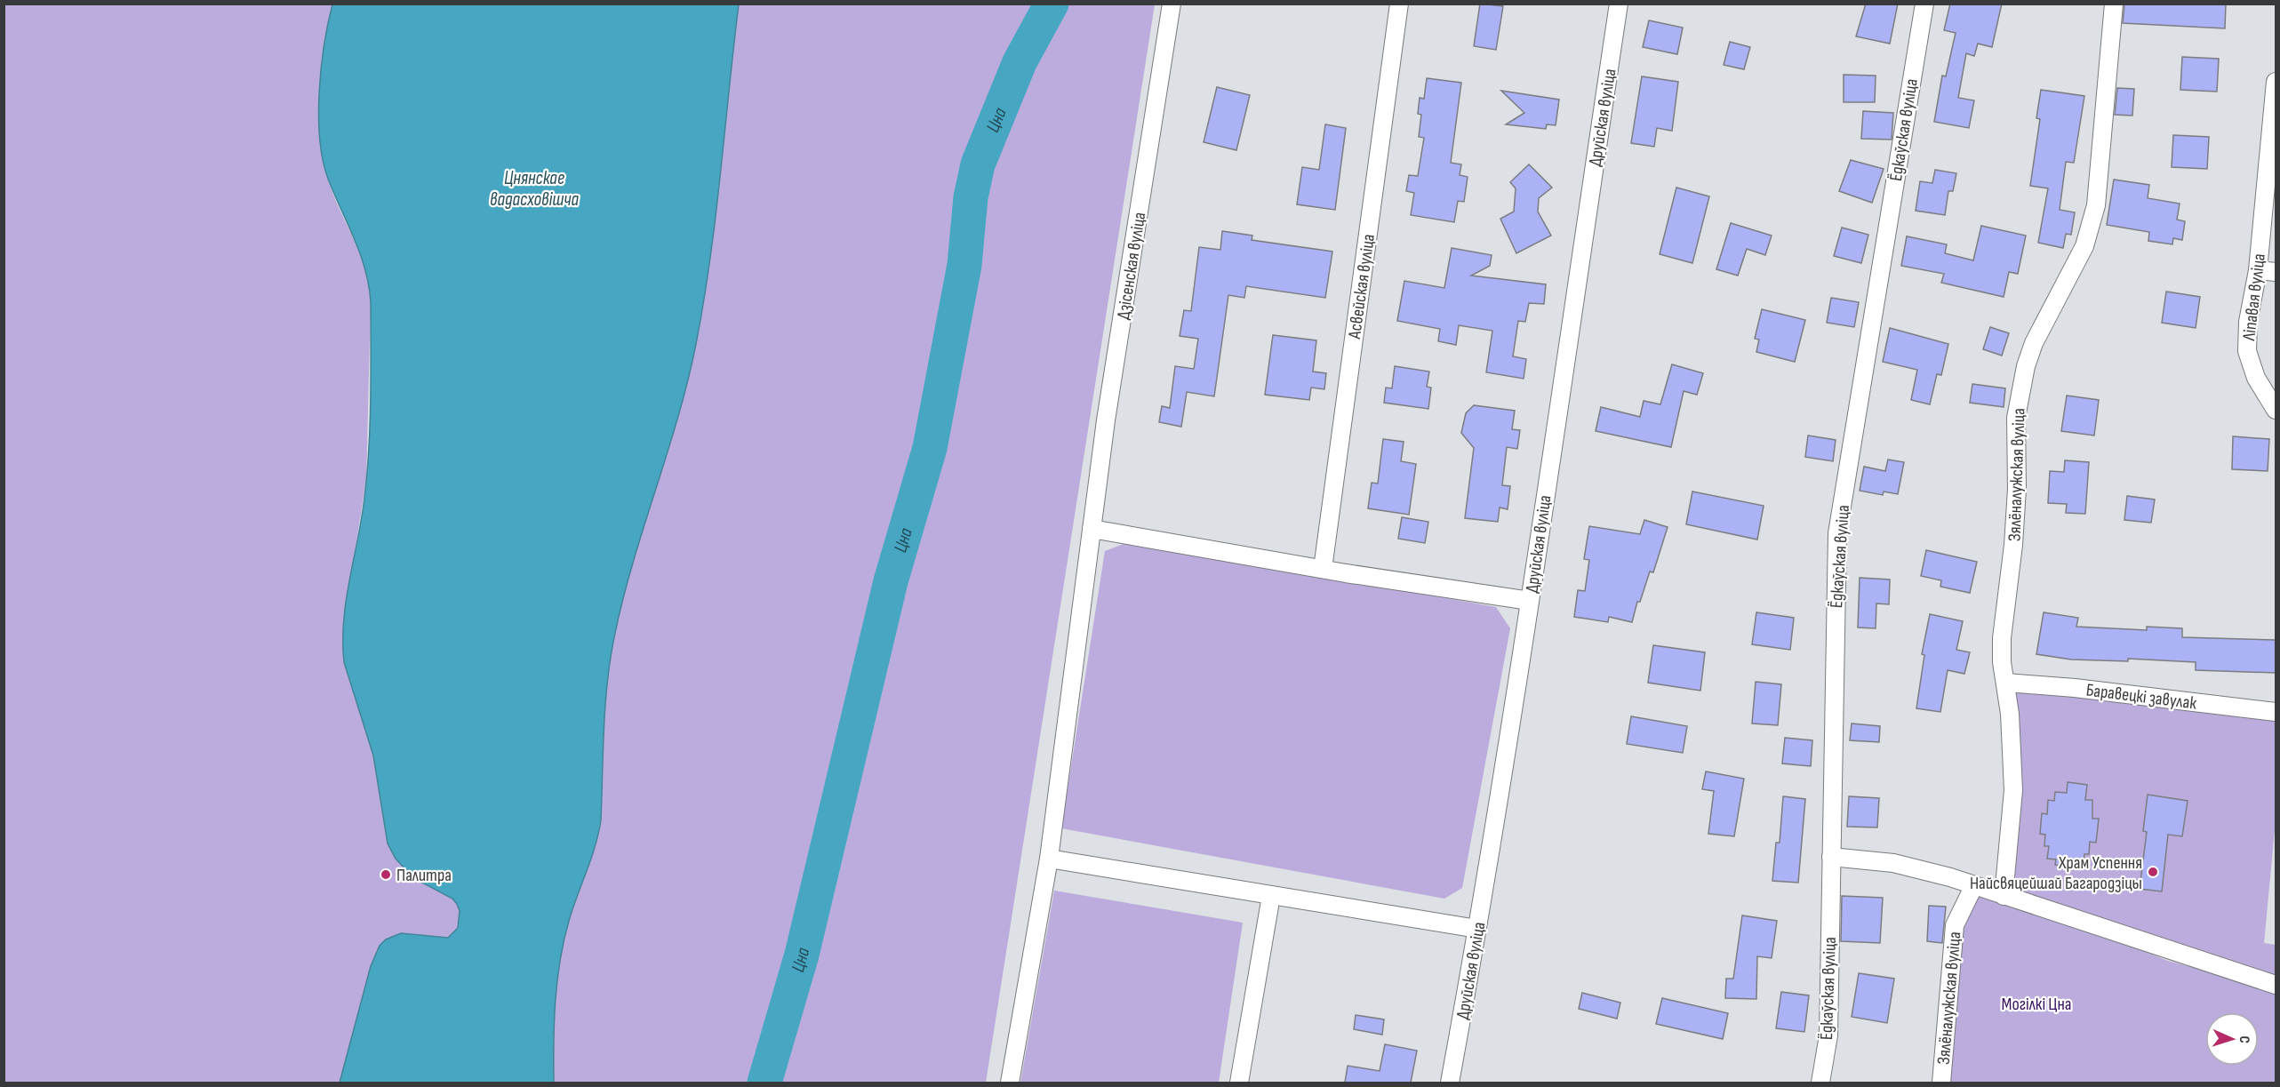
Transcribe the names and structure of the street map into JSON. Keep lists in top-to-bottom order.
{
  "streets": {
    "street": [
      "Друйская вуліца",
      "Ёдкаўская вуліца",
      "Дзісенская вуліца",
      "Асвейская вуліца",
      "Ліпавая вуліца",
      "Зялёналужская вуліца",
      "Баравецкі завулак"
    ]
  },
  "crossings": [
    ["Зялёналужская вуліца", "Баравецкі завулак"]
  ],
  "water": ["Цна", "Цнянскае вадасховішча"],
  "parks": ["Могілкі Цна"],
  "places": ["Храм Успення Найсвяцейшай Багародзіцы", "Палитра"],
  "north": "right"
}
